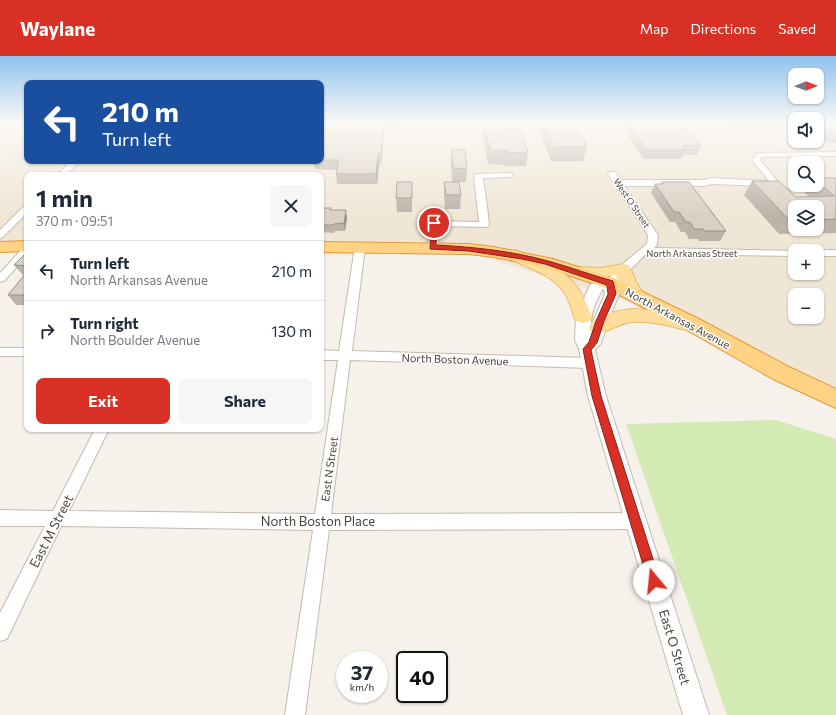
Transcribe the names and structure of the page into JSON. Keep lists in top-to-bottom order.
{
  "streets": {
    "highway": ["North Arkansas Avenue"],
    "street": [
      "West O Street",
      "North Arkansas Street",
      "North Boston Avenue",
      "East N Street",
      "North Boston Place",
      "East M Street",
      "East O Street"
    ]
  },
  "crossings": [
    ["West O Street", "North Arkansas Street"],
    ["North Arkansas Street", "North Arkansas Avenue"],
    ["North Arkansas Avenue", "East N Street"],
    ["North Boston Avenue", "East N Street"],
    ["North Boston Avenue", "East O Street"],
    ["East N Street", "North Boston Place"],
    ["North Boston Place", "East M Street"],
    ["North Boston Place", "East O Street"]
  ],
  "north": "right",
  "page": {
    "header": "Waylane",
    "nav": ["Map", "Directions", "Saved"],
    "map_buttons": ["+", "−"],
    "turn": ["210 m", "Turn left"],
    "heading": ["1 min", "370 m · 09:51"],
    "list": [
      {
        "name": "Turn left",
        "note": "North Arkansas Avenue",
        "value": "210 m"
      },
      {
        "name": "Turn right",
        "note": "North Boulder Avenue",
        "value": "130 m"
      }
    ],
    "buttons": ["Exit", "Share"],
    "speed": "37 km/h",
    "limit": "40"
  }
}
